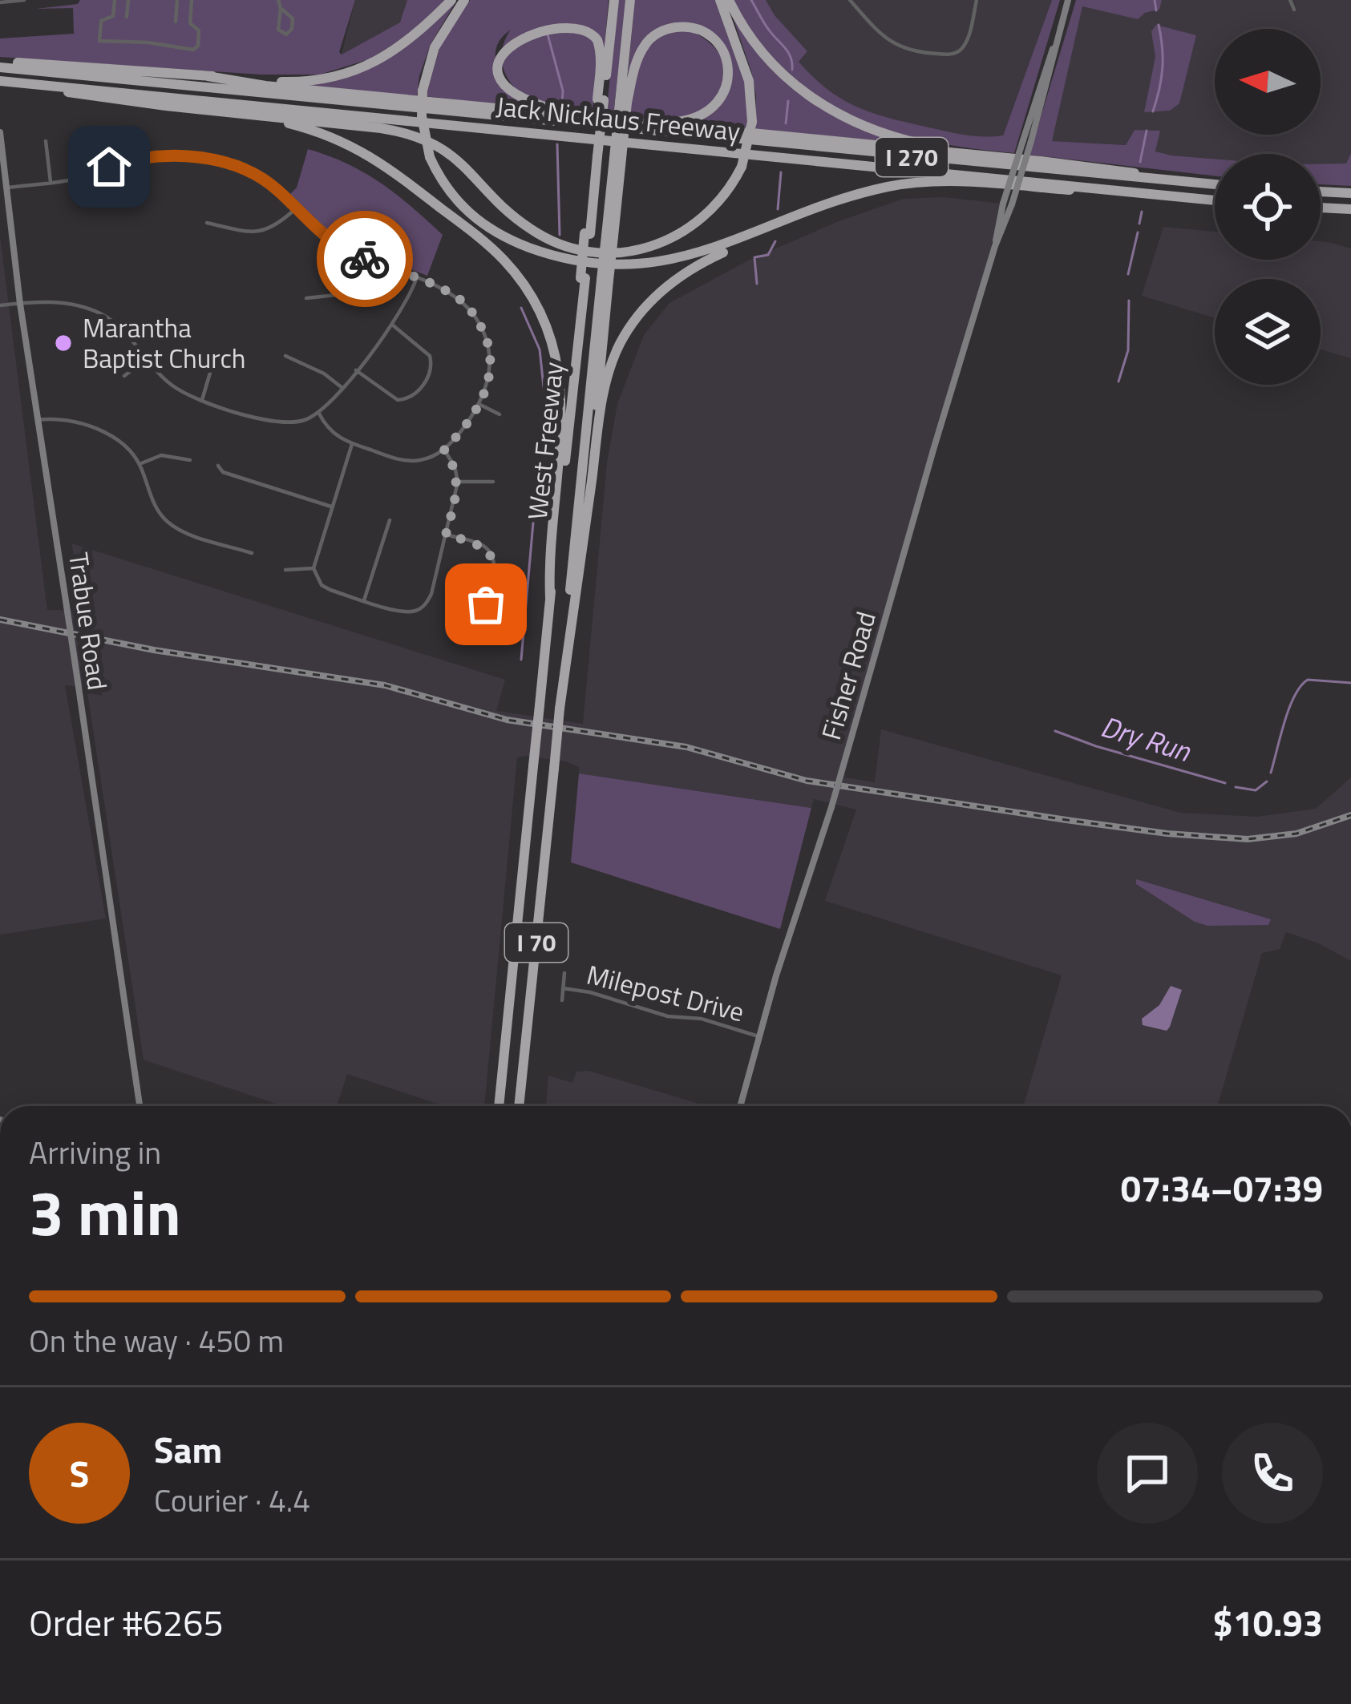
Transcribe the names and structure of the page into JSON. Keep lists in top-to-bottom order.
{
  "streets": {
    "highway": [
      "Jack Nicklaus Freeway",
      "I 270",
      "West Freeway",
      "I 70"
    ],
    "main road": ["Trabue Road", "Fisher Road"],
    "street": ["Milepost Drive"]
  },
  "crossings": [
    ["Fisher Road", "Milepost Drive"]
  ],
  "water": ["Dry Run"],
  "places": ["Marantha Baptist Church"],
  "north": "left",
  "page": {
    "heading": ["3 min", "Arriving in", "07:34–07:39"],
    "panel": [
      "Sam",
      "Courier · 4.4",
      "Order #6265",
      "$10.93"
    ],
    "bar": "On the way · 450 m",
    "round": "S"
  }
}
